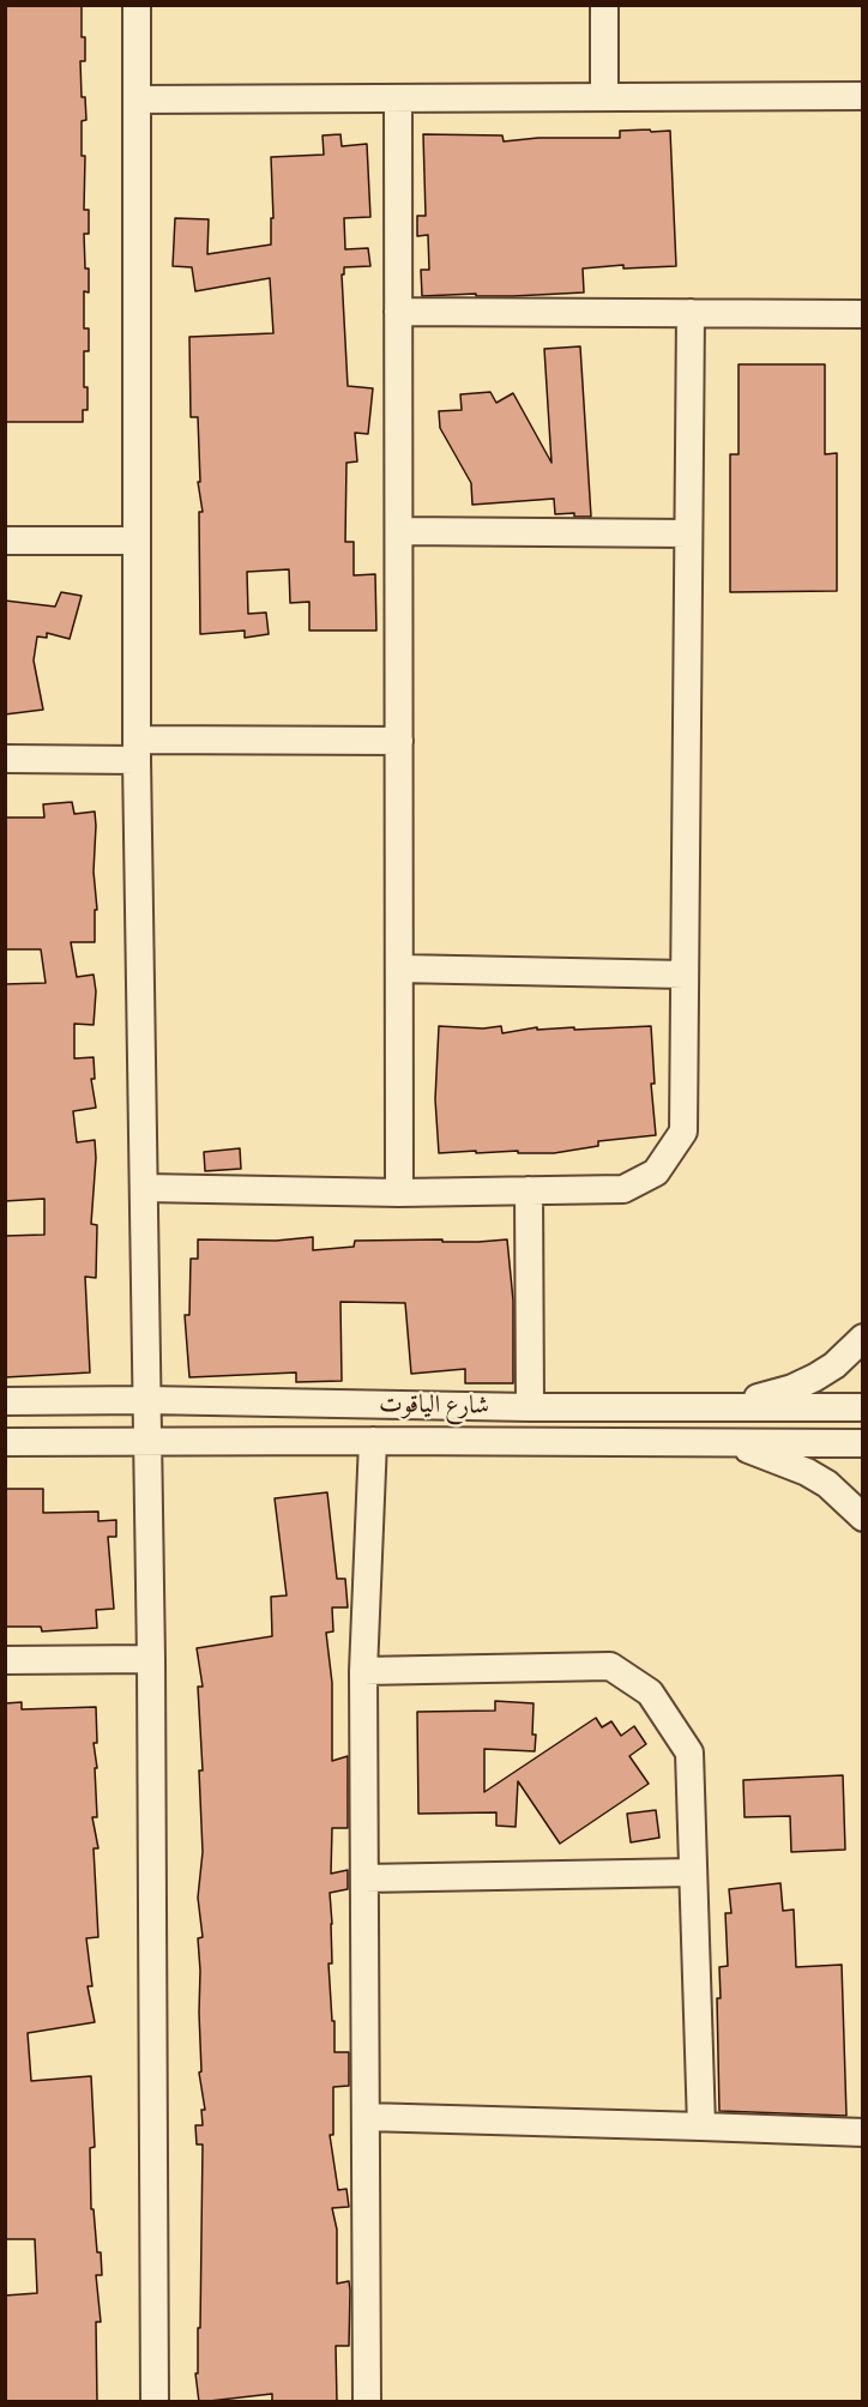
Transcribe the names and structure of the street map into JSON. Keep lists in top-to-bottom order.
{
  "streets": {
    "street": ["شارع الياقوت"]
  }
}
